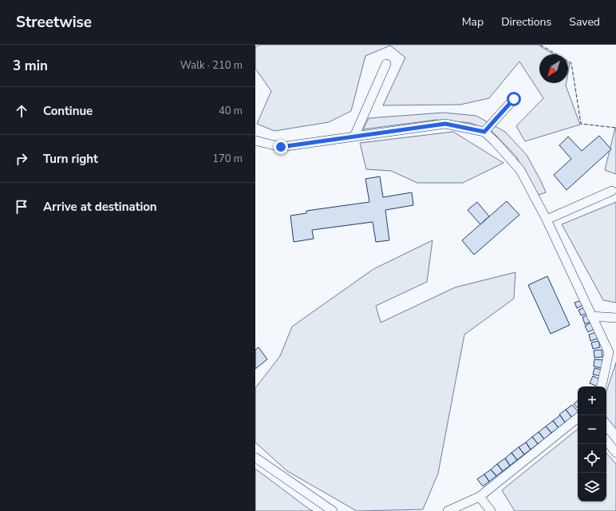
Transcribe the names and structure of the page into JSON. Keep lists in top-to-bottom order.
{
  "north": "bottom left",
  "page": {
    "header": "Streetwise",
    "nav": ["Map", "Directions", "Saved"],
    "heading": ["3 min", "Walk · 210 m"],
    "list": [
      ["Continue", "40 m"],
      ["Turn right", "170 m"],
      "Arrive at destination"
    ],
    "map_buttons": ["+", "−"]
  }
}
